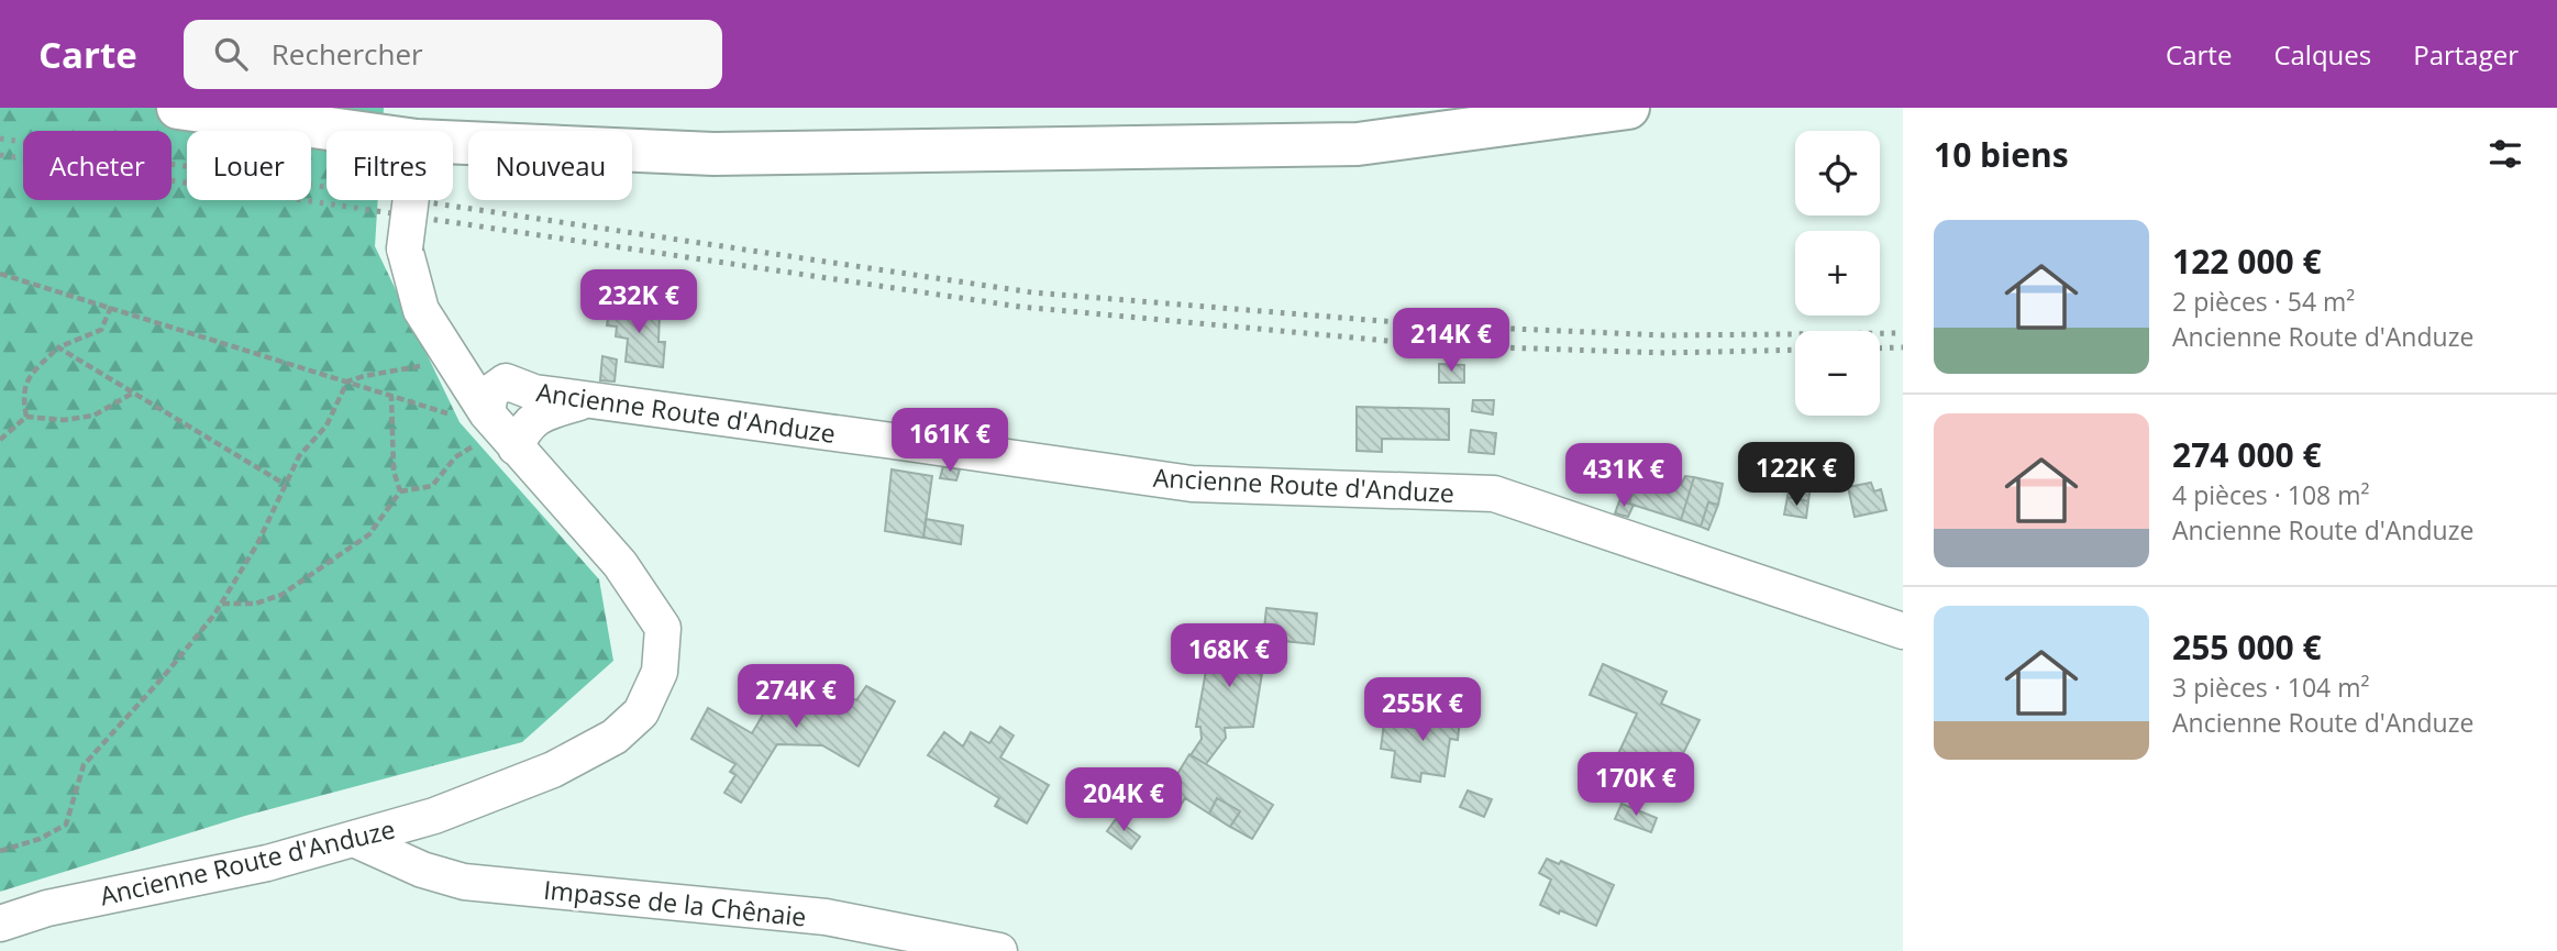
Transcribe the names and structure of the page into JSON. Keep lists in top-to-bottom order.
{
  "streets": {
    "street": ["Ancienne Route d'Anduze", "Impasse de la Chênaie"]
  },
  "crossings": [
    ["Ancienne Route d'Anduze", "Impasse de la Chênaie"]
  ],
  "page": {
    "header": "Carte",
    "search": "Rechercher",
    "nav": ["Carte", "Calques", "Partager"],
    "heading": "10 biens",
    "map_buttons": ["+", "−"],
    "chip": [
      "Acheter",
      "Louer",
      "Filtres",
      "Nouveau"
    ],
    "list": [
      {
        "name": "122 000 €",
        "note": "2 pièces · 54 m² · Ancienne Route d'Anduze"
      },
      {
        "name": "274 000 €",
        "note": "4 pièces · 108 m² · Ancienne Route d'Anduze"
      },
      {
        "name": "255 000 €",
        "note": "3 pièces · 104 m² · Ancienne Route d'Anduze"
      }
    ],
    "price": [
      "232K €",
      "214K €",
      "161K €",
      "122K €",
      "431K €",
      "168K €",
      "274K €",
      "255K €",
      "170K €",
      "204K €"
    ]
  }
}
